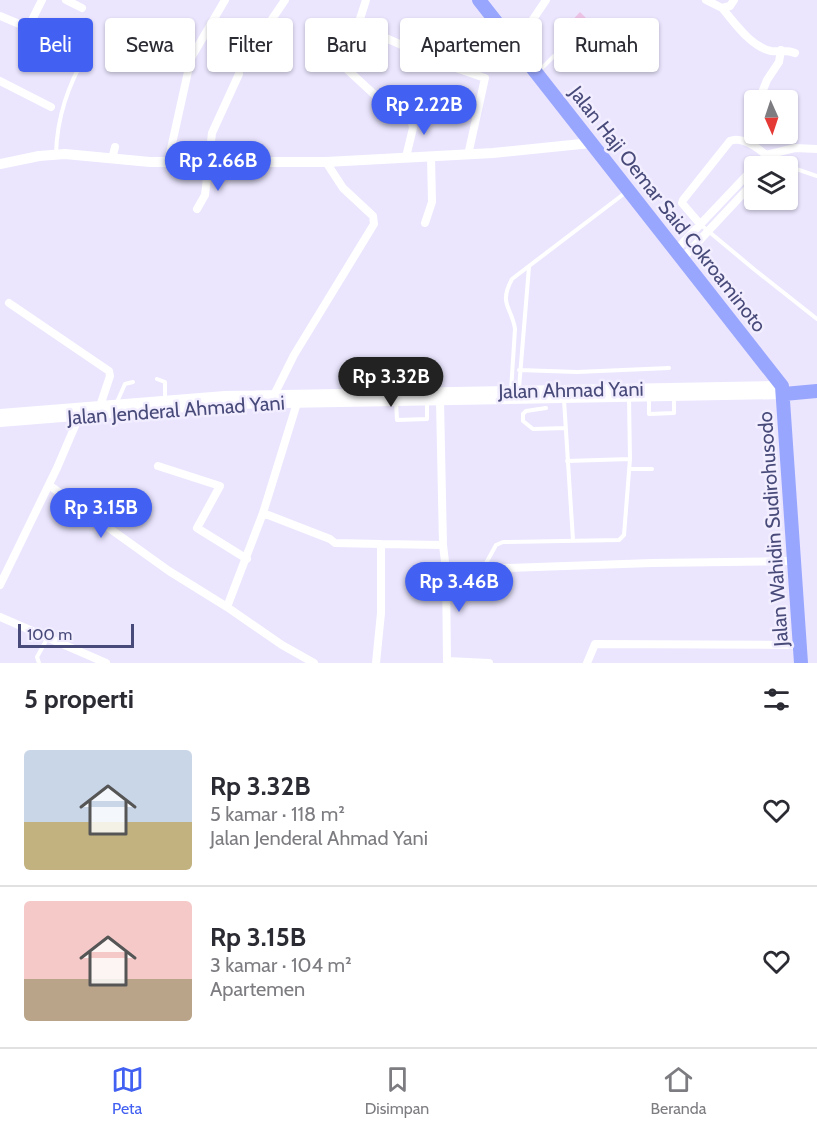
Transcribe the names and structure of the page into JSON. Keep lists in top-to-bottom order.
{
  "streets": {
    "highway": ["Jalan Haji Oemar Said Cokroaminoto", "Jalan Wahidin Sudirohusodo"],
    "main road": ["Jalan Ahmad Yani", "Jalan Jenderal Ahmad Yani"]
  },
  "crossings": [
    ["Jalan Haji Oemar Said Cokroaminoto", "Jalan Ahmad Yani"],
    ["Jalan Haji Oemar Said Cokroaminoto", "Jalan Wahidin Sudirohusodo"],
    ["Jalan Ahmad Yani", "Jalan Jenderal Ahmad Yani"],
    ["Jalan Ahmad Yani", "Jalan Wahidin Sudirohusodo"]
  ],
  "scale_bar": "100 m",
  "north": "bottom",
  "page": {
    "chip": [
      "Beli",
      "Sewa",
      "Filter",
      "Baru",
      "Apartemen",
      "Rumah"
    ],
    "price": [
      "Rp 2.22B",
      "Rp 2.66B",
      "Rp 3.32B",
      "Rp 3.15B",
      "Rp 3.46B"
    ],
    "scale": "100 m",
    "heading": "5 properti",
    "list": [
      {
        "name": "Rp 3.32B",
        "note": "5 kamar · 118 m² · Jalan Jenderal Ahmad Yani"
      },
      {
        "name": "Rp 3.15B",
        "note": "3 kamar · 104 m² · Apartemen"
      }
    ],
    "tabs": ["Peta", "Disimpan", "Beranda"]
  }
}
